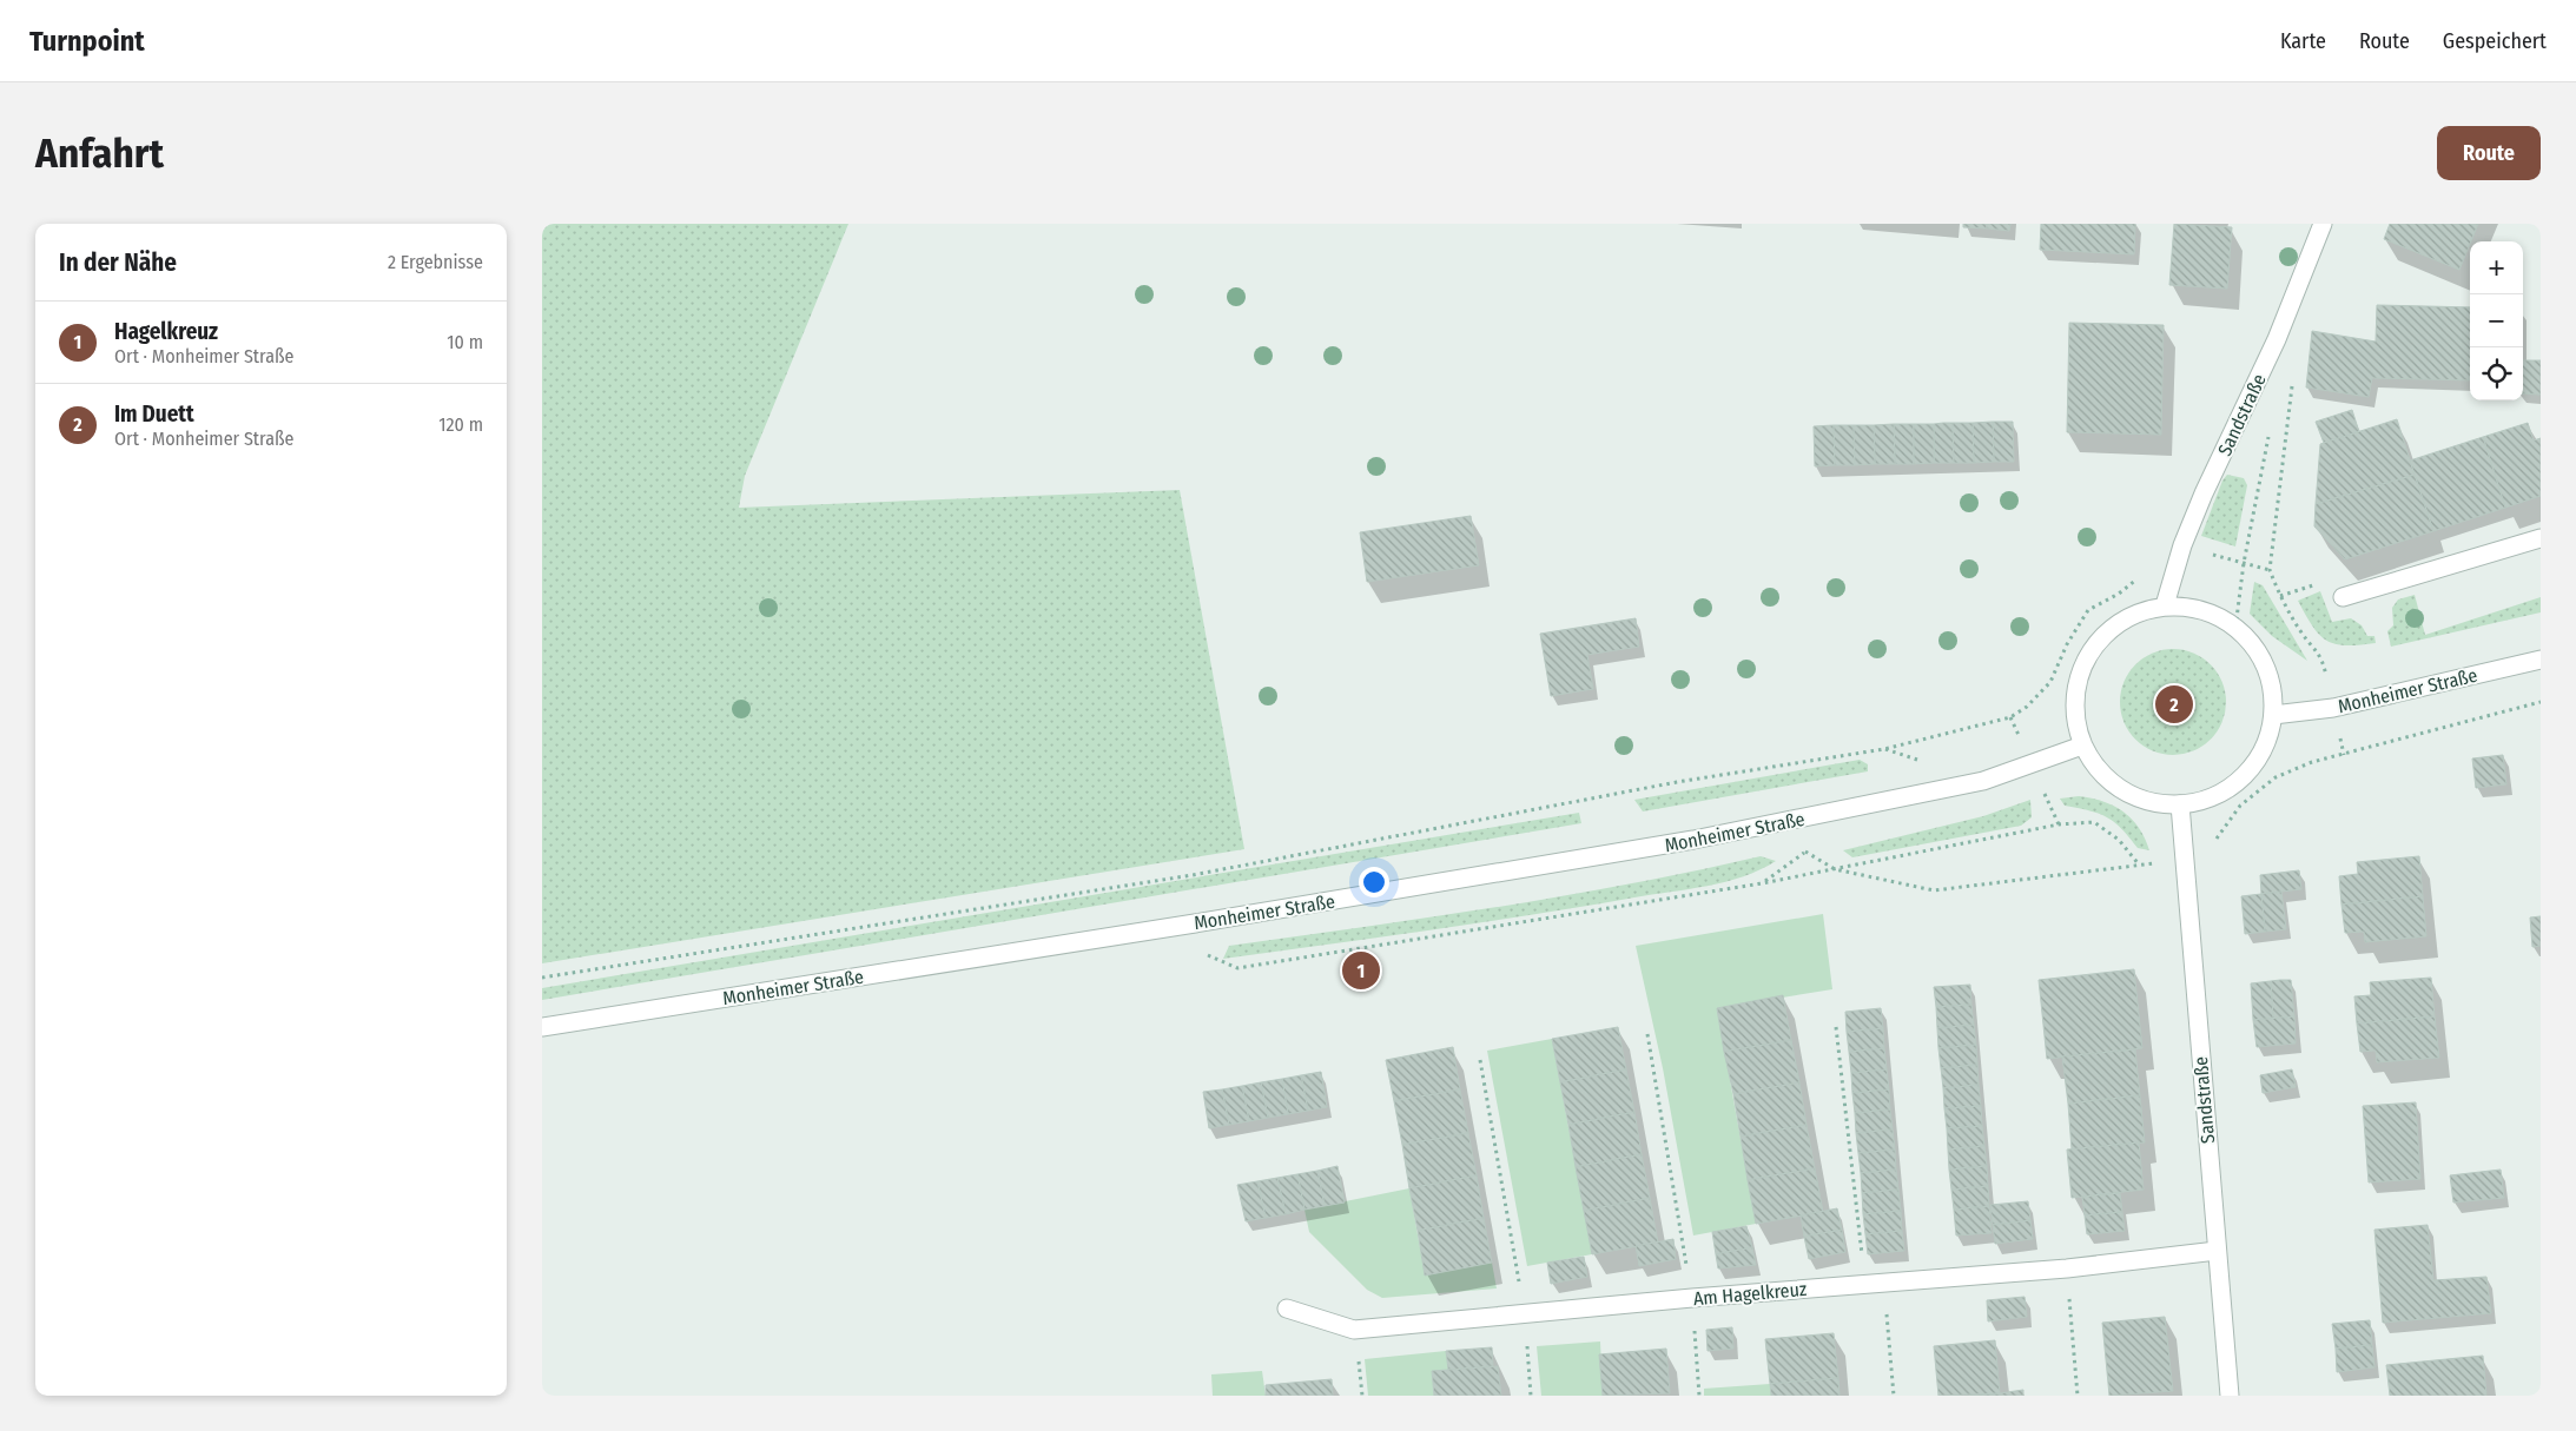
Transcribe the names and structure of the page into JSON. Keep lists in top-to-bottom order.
{
  "streets": {
    "street": ["Sandstraße", "Monheimer Straße", "Am Hagelkreuz"]
  },
  "crossings": [
    ["Sandstraße", "Monheimer Straße"],
    ["Sandstraße", "Am Hagelkreuz"]
  ],
  "page": {
    "header": "Turnpoint",
    "nav": ["Karte", "Route", "Gespeichert"],
    "buttons": "Route",
    "title": "Anfahrt",
    "heading": ["In der Nähe", "2 Ergebnisse"],
    "map_buttons": ["+", "−"],
    "list": [
      {
        "mark": "1",
        "name": "Hagelkreuz",
        "note": "Ort · Monheimer Straße",
        "value": "10 m"
      },
      {
        "mark": "2",
        "name": "Im Duett",
        "note": "Ort · Monheimer Straße",
        "value": "120 m"
      }
    ],
    "pins": ["2", "1"]
  }
}
